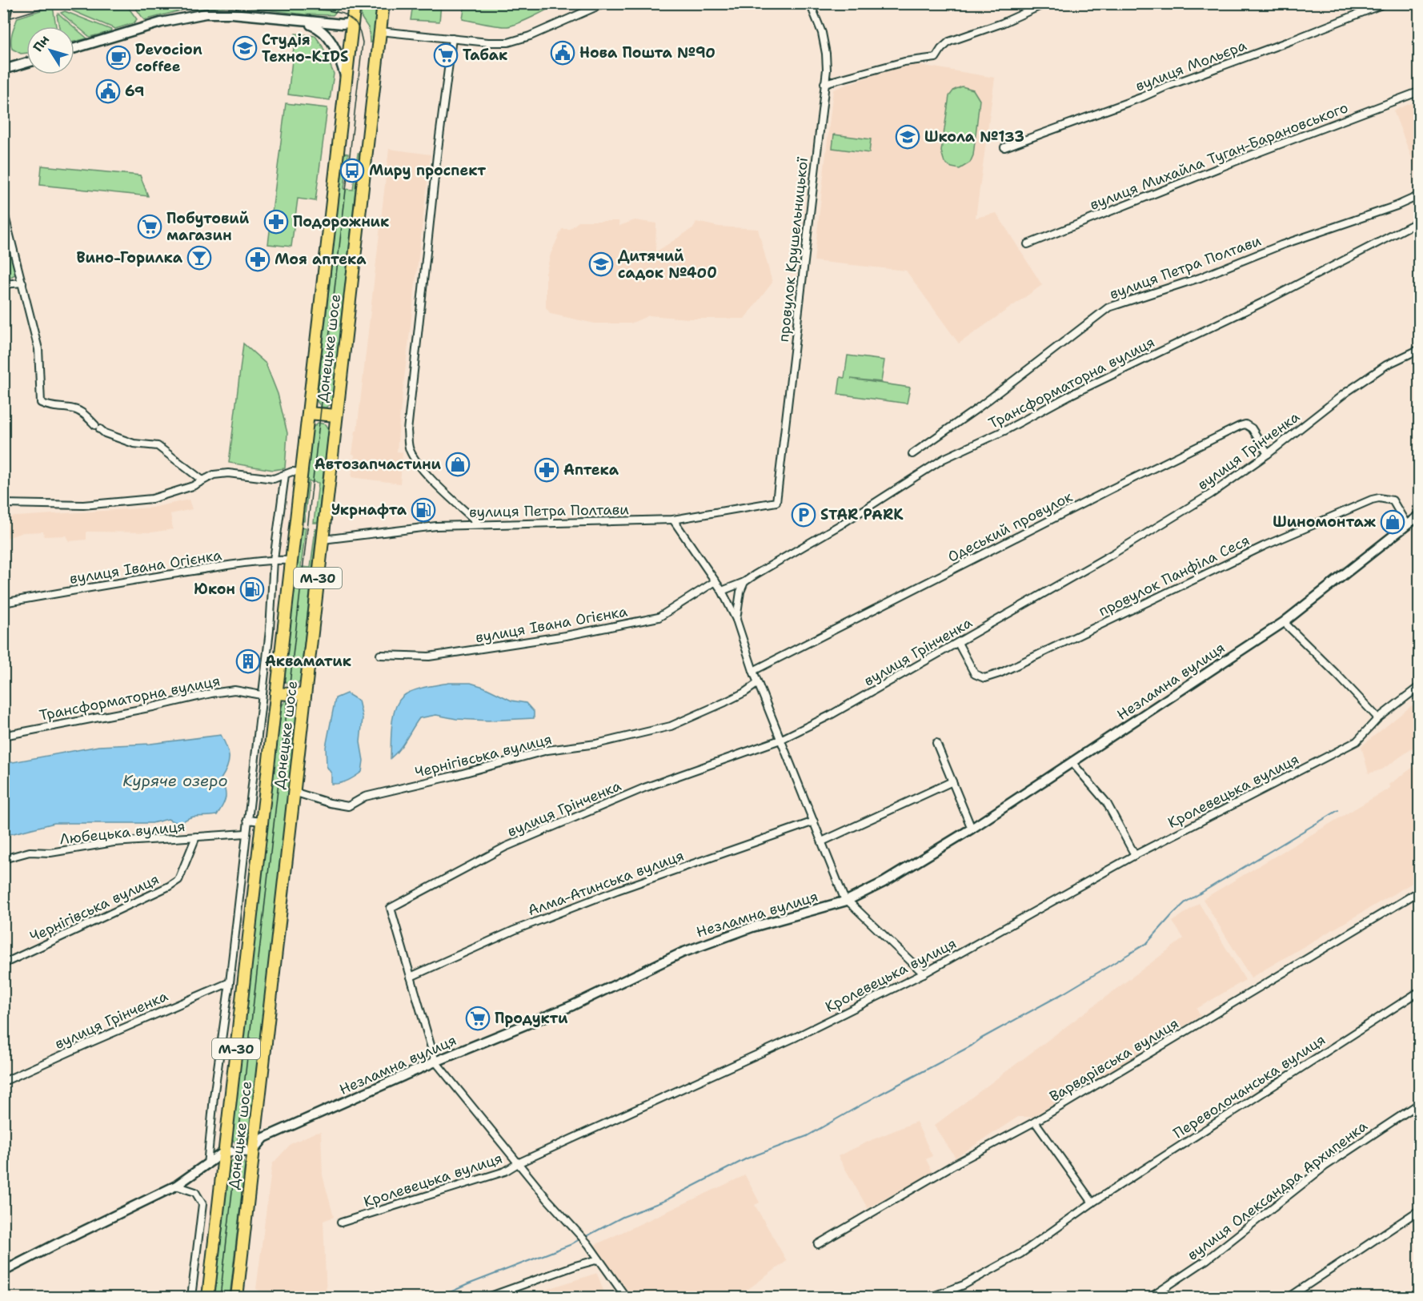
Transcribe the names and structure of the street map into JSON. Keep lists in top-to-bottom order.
{
  "streets": {
    "highway": ["Донецьке шосе", "М-30"],
    "street": [
      "вулиця Мольєра",
      "вулиця Михайла Туган-Барановського",
      "провулок Крушельницької",
      "вулиця Петра Полтави",
      "Трансформаторна вулиця",
      "вулиця Грінченка",
      "Одеський провулок",
      "вулиця Івана Огієнка",
      "провулок Панфіла Сеся",
      "Незламна вулиця",
      "Чернігівська вулиця",
      "Кролевецька вулиця",
      "Любецька вулиця",
      "Алма-Атинська вулиця",
      "Варварівська вулиця",
      "Переволочанська вулиця",
      "вулиця Олександра Архипенка"
    ]
  },
  "crossings": [
    ["провулок Крушельницької", "вулиця Петра Полтави"],
    ["вулиця Петра Полтави", "Донецьке шосе"],
    ["Донецьке шосе", "Трансформаторна вулиця"],
    ["Донецьке шосе", "вулиця Грінченка"],
    ["Донецьке шосе", "вулиця Івана Огієнка"],
    ["Донецьке шосе", "Незламна вулиця"],
    ["Донецьке шосе", "Чернігівська вулиця"],
    ["Донецьке шосе", "Любецька вулиця"],
    ["вулиця Грінченка", "Одеський провулок"],
    ["вулиця Грінченка", "провулок Панфіла Сеся"],
    ["вулиця Грінченка", "Алма-Атинська вулиця"],
    ["провулок Панфіла Сеся", "Незламна вулиця"],
    ["Чернігівська вулиця", "Любецька вулиця"]
  ],
  "water": ["Куряче озеро"],
  "places": {
    "school or university": ["Студія Техно-KIDS", "Школа №133", "Дитячий садок №400"],
    "public building": ["Нова Пошта №90", "69"],
    "supermarket": ["Табак", "Побутовий магазин", "Продукти"],
    "cafe": ["Devocion coffee"],
    "bus stop": ["Миру проспект"],
    "pharmacy": ["Подорожник", "Моя аптека", "Аптека"],
    "bar": ["Вино-Горилка"],
    "shop": ["Автозапчастини", "Шиномонтаж"],
    "fuel station": ["Укрнафта", "Юкон"],
    "parking": ["STAR PARK"],
    "building": ["Акваматик"]
  },
  "north": "top left"
}
